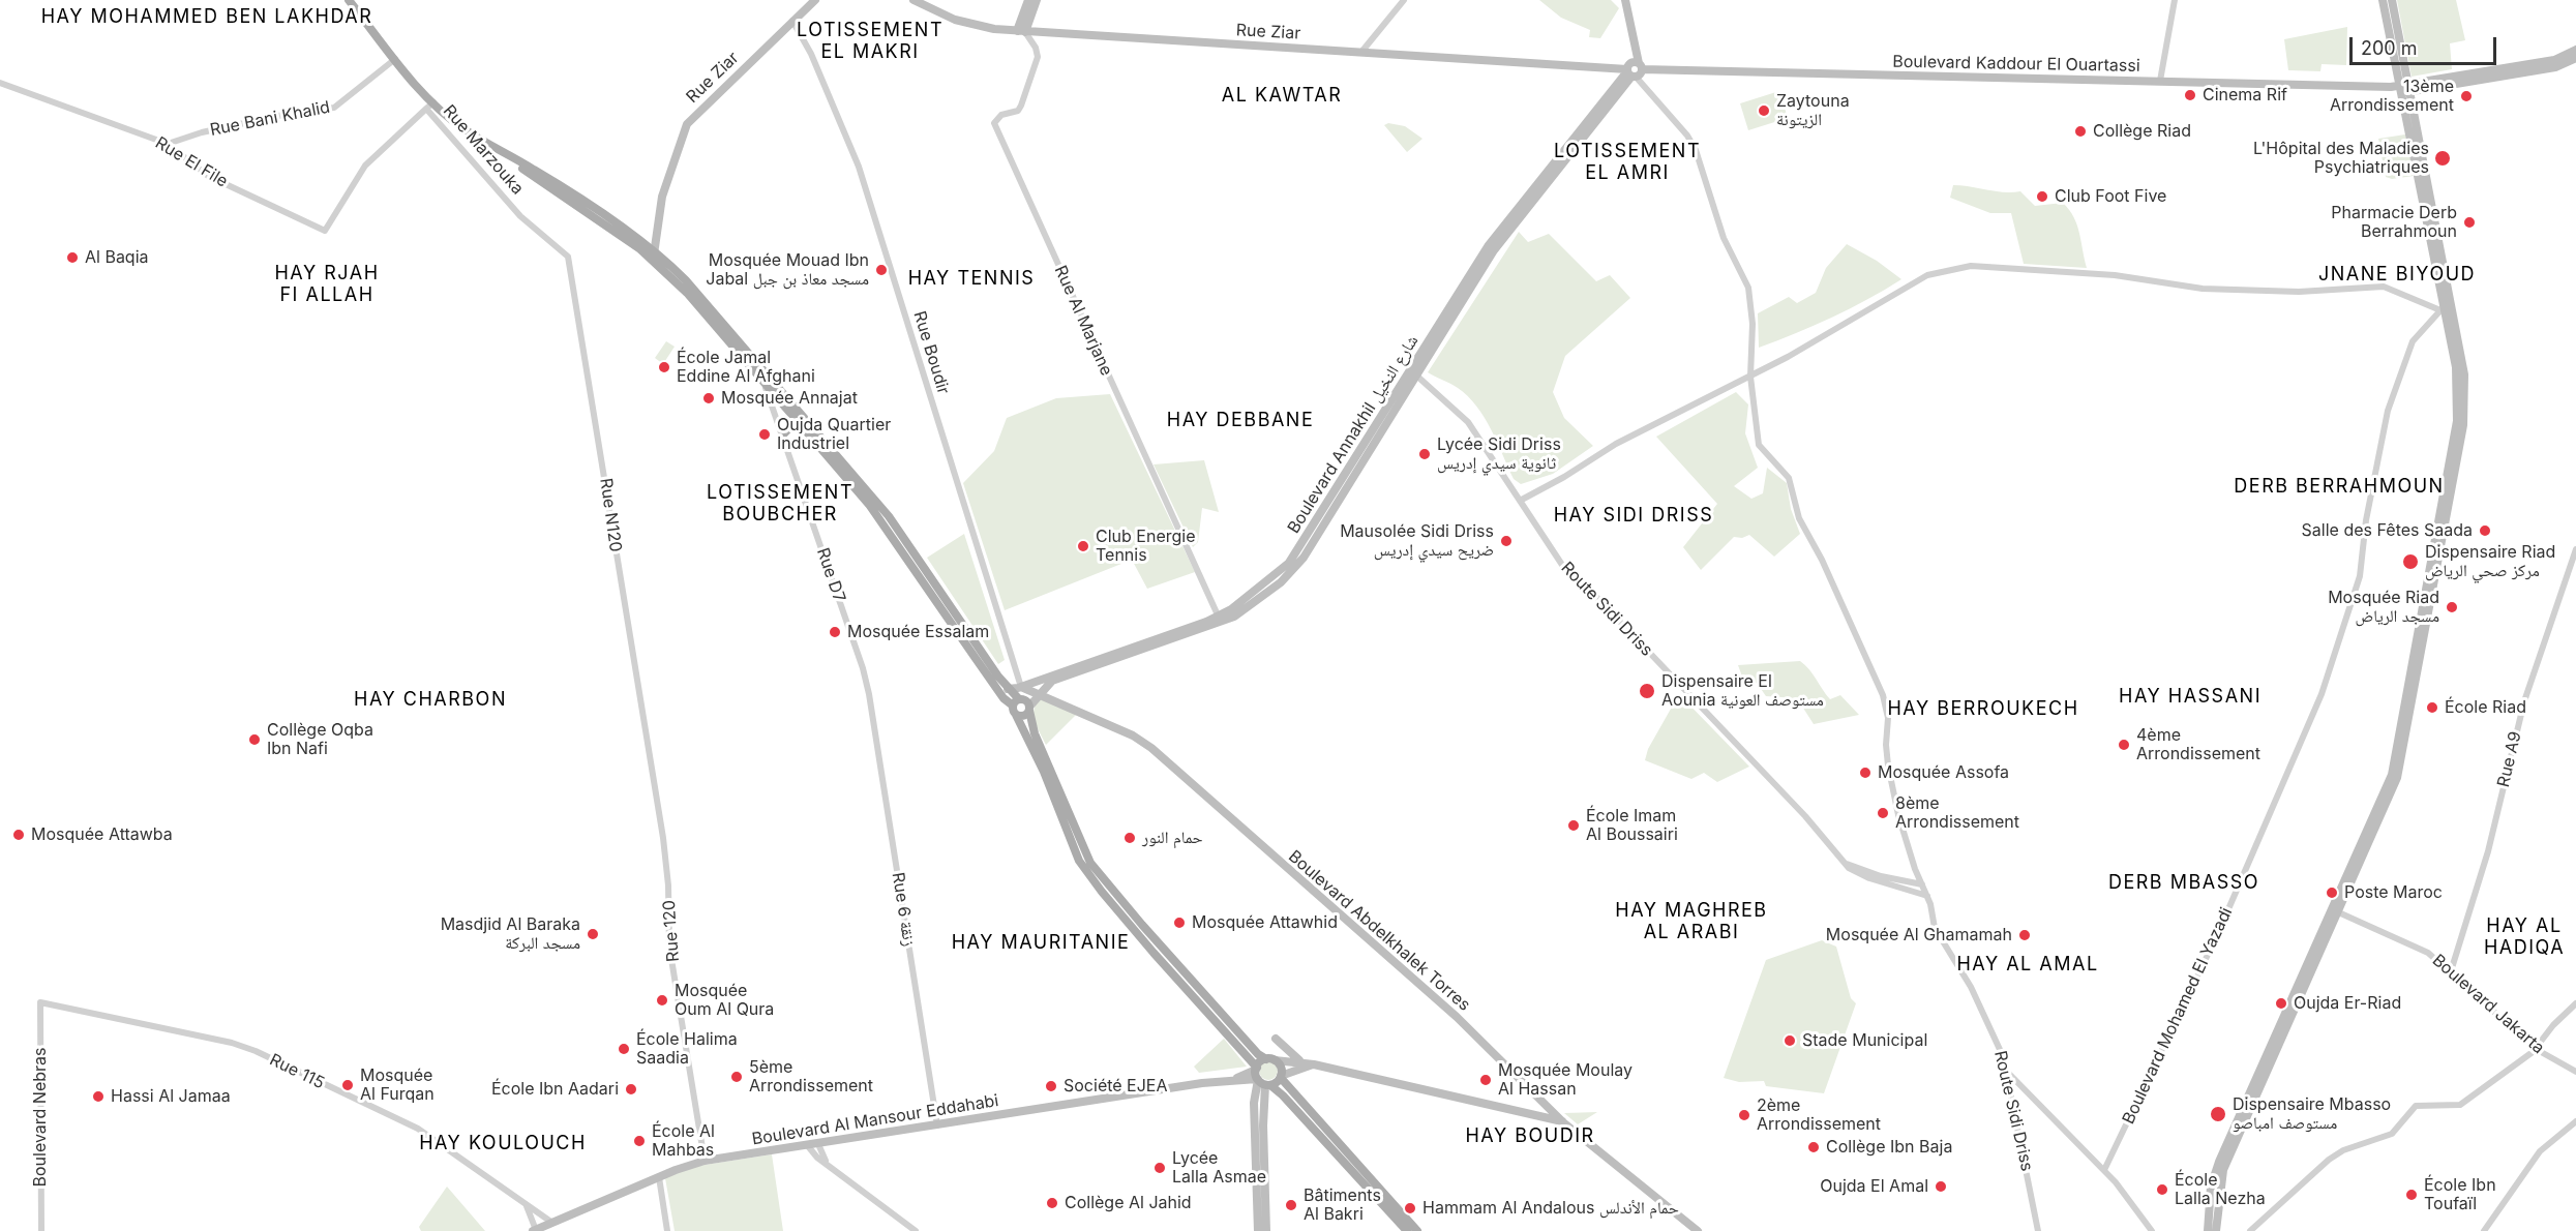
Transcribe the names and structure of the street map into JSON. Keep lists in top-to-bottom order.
{
  "streets": {
    "main road": [
      "Rue Ziar",
      "Boulevard Kaddour El Ouartassi",
      "Rue Marzouka",
      "Rue Boudir",
      "Boulevard Annakhil شارع النخيل",
      "Boulevard Abdelkhalek Torres",
      "Boulevard Al Mansour Eddahabi"
    ],
    "street": [
      "Rue Bani Khalid",
      "Rue El File",
      "Rue Al Marjane",
      "Rue N120",
      "Rue D7",
      "Route Sidi Driss",
      "Rue A9",
      "Rue 6 زنقة",
      "Rue 120",
      "Boulevard Jakarta",
      "Boulevard Mohamed El Yazadi",
      "Rue 115",
      "Boulevard Nebras"
    ]
  },
  "crossings": [
    ["Rue Ziar", "Boulevard Kaddour El Ouartassi"],
    ["Rue Ziar", "Rue Al Marjane"],
    ["Rue Ziar", "Rue Boudir"],
    ["Rue Ziar", "Boulevard Annakhil شارع النخيل"],
    ["Boulevard Kaddour El Ouartassi", "Boulevard Annakhil شارع النخيل"],
    ["Rue Bani Khalid", "Rue Marzouka"],
    ["Rue Bani Khalid", "Rue El File"],
    ["Rue Marzouka", "Rue El File"],
    ["Rue Marzouka", "Rue N120"],
    ["Rue Al Marjane", "Boulevard Annakhil شارع النخيل"],
    ["Rue Boudir", "Boulevard Annakhil شارع النخيل"],
    ["Rue Boudir", "Boulevard Abdelkhalek Torres"],
    ["Boulevard Annakhil شارع النخيل", "Route Sidi Driss"],
    ["Boulevard Annakhil شارع النخيل", "Boulevard Abdelkhalek Torres"],
    ["Rue N120", "Rue 120"],
    ["Rue D7", "Rue 6 زنقة"],
    ["Rue A9", "Boulevard Jakarta"],
    ["Rue 6 زنقة", "Boulevard Al Mansour Eddahabi"],
    ["Rue 120", "Boulevard Al Mansour Eddahabi"],
    ["Rue 115", "Boulevard Nebras"],
    ["Rue 115", "Boulevard Al Mansour Eddahabi"]
  ],
  "districts": [
    "HAY MOHAMMED BEN LAKHDAR",
    "LOTISSEMENT EL MAKRI",
    "AL KAWTAR",
    "LOTISSEMENT EL AMRI",
    "HAY RJAH FI ALLAH",
    "JNANE BIYOUD",
    "HAY TENNIS",
    "HAY DEBBANE",
    "DERB BERRAHMOUN",
    "LOTISSEMENT BOUBCHER",
    "HAY SIDI DRISS",
    "HAY HASSANI",
    "HAY CHARBON",
    "HAY BERROUKECH",
    "DERB MBASSO",
    "HAY MAGHREB AL ARABI",
    "HAY AL HADIQA",
    "HAY MAURITANIE",
    "HAY AL AMAL",
    "HAY BOUDIR",
    "HAY KOULOUCH"
  ],
  "places": [
    "Cinema Rif",
    "13ème Arrondissement",
    "Zaytouna الزيتونة",
    "Collège Riad",
    "L'Hôpital des Maladies Psychiatriques",
    "Club Foot Five",
    "Pharmacie Derb Berrahmoun",
    "Al Baqia",
    "Mosquée Mouad Ibn Jabal مسجد معاذ بن جبل",
    "École Jamal Eddine Al Afghani",
    "Mosquée Annajat",
    "Oujda Quartier Industriel",
    "Lycée Sidi Driss ثانوية سيدي إدريس",
    "Salle des Fêtes Saada",
    "Mausolée Sidi Driss ضريح سيدي إدريس",
    "Club Energie Tennis",
    "Dispensaire Riad مركز صحي الرياض",
    "Mosquée Riad مسجد الرياض",
    "Mosquée Essalam",
    "Dispensaire El Aounia مستوصف العونية",
    "École Riad",
    "Collège Oqba Ibn Nafi",
    "4ème Arrondissement",
    "Mosquée Assofa",
    "8ème Arrondissement",
    "École Imam Al Boussairi",
    "Mosquée Attawba",
    "حمام النور",
    "Poste Maroc",
    "Mosquée Attawhid",
    "Masdjid Al Baraka مسجد البركة",
    "Mosquée Al Ghamamah",
    "Mosquée Oum Al Qura",
    "Oujda Er-Riad",
    "Stade Municipal",
    "École Halima Saadia",
    "5ème Arrondissement",
    "Mosquée Moulay Al Hassan",
    "Mosquée Al Furqan",
    "Société EJEA",
    "École Ibn Aadari",
    "Hassi Al Jamaa",
    "Dispensaire Mbasso مستوصف امباصو",
    "2ème Arrondissement",
    "École Al Mahbas",
    "Collège Ibn Baja",
    "Lycée Lalla Asmae",
    "Oujda El Amal",
    "École Lalla Nezha",
    "École Ibn Toufaïl",
    "Collège Al Jahid",
    "Bâtiments Al Bakri",
    "Hammam Al Andalous حمام الأندلس"
  ],
  "scale_bar": "200 m"
}
